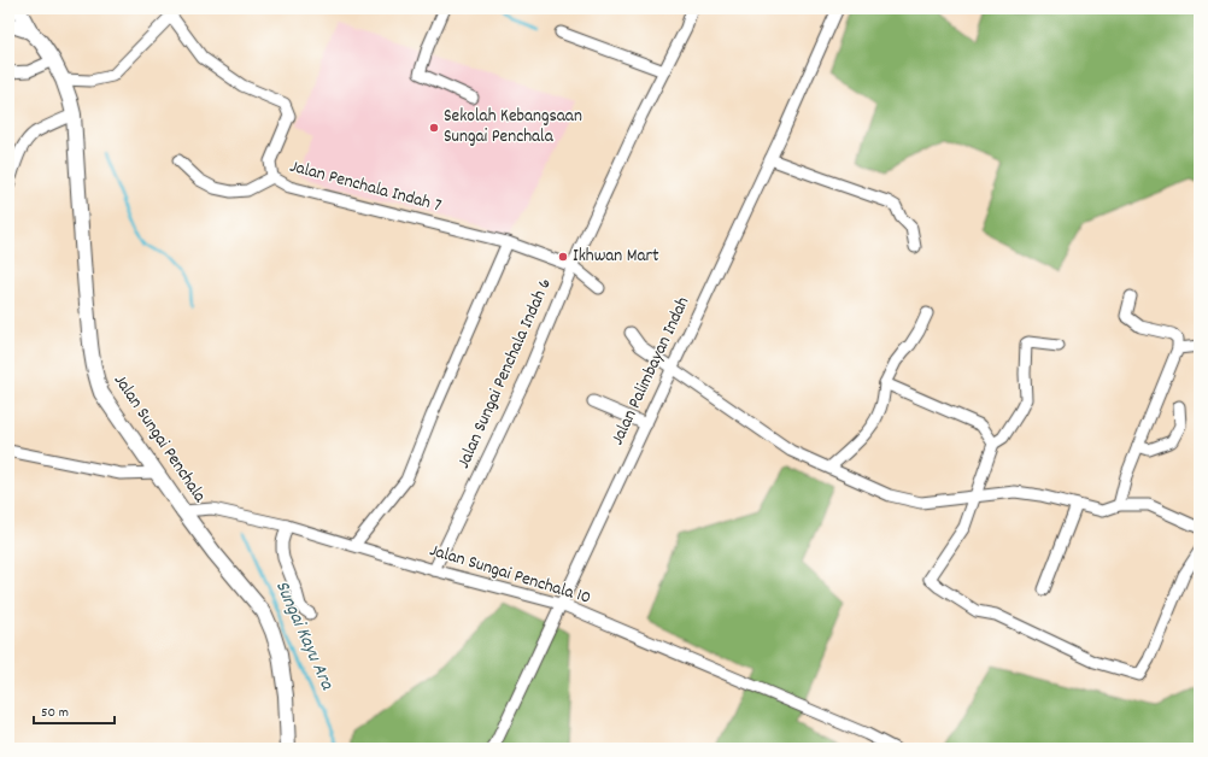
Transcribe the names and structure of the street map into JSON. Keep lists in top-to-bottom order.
{
  "streets": {
    "street": [
      "Jalan Penchala Indah 7",
      "Jalan Palimbayan Indah",
      "Jalan Sungai Penchala Indah 6",
      "Jalan Sungai Penchala",
      "Jalan Sungai Penchala 10"
    ]
  },
  "crossings": [
    ["Jalan Penchala Indah 7", "Jalan Sungai Penchala Indah 6"],
    ["Jalan Palimbayan Indah", "Jalan Sungai Penchala 10"],
    ["Jalan Sungai Penchala Indah 6", "Jalan Sungai Penchala 10"],
    ["Jalan Sungai Penchala", "Jalan Sungai Penchala 10"]
  ],
  "water": ["Sungai Kayu Ara"],
  "places": ["Sekolah Kebangsaan Sungai Penchala", "Ikhwan Mart"],
  "scale_bar": "50 m"
}
